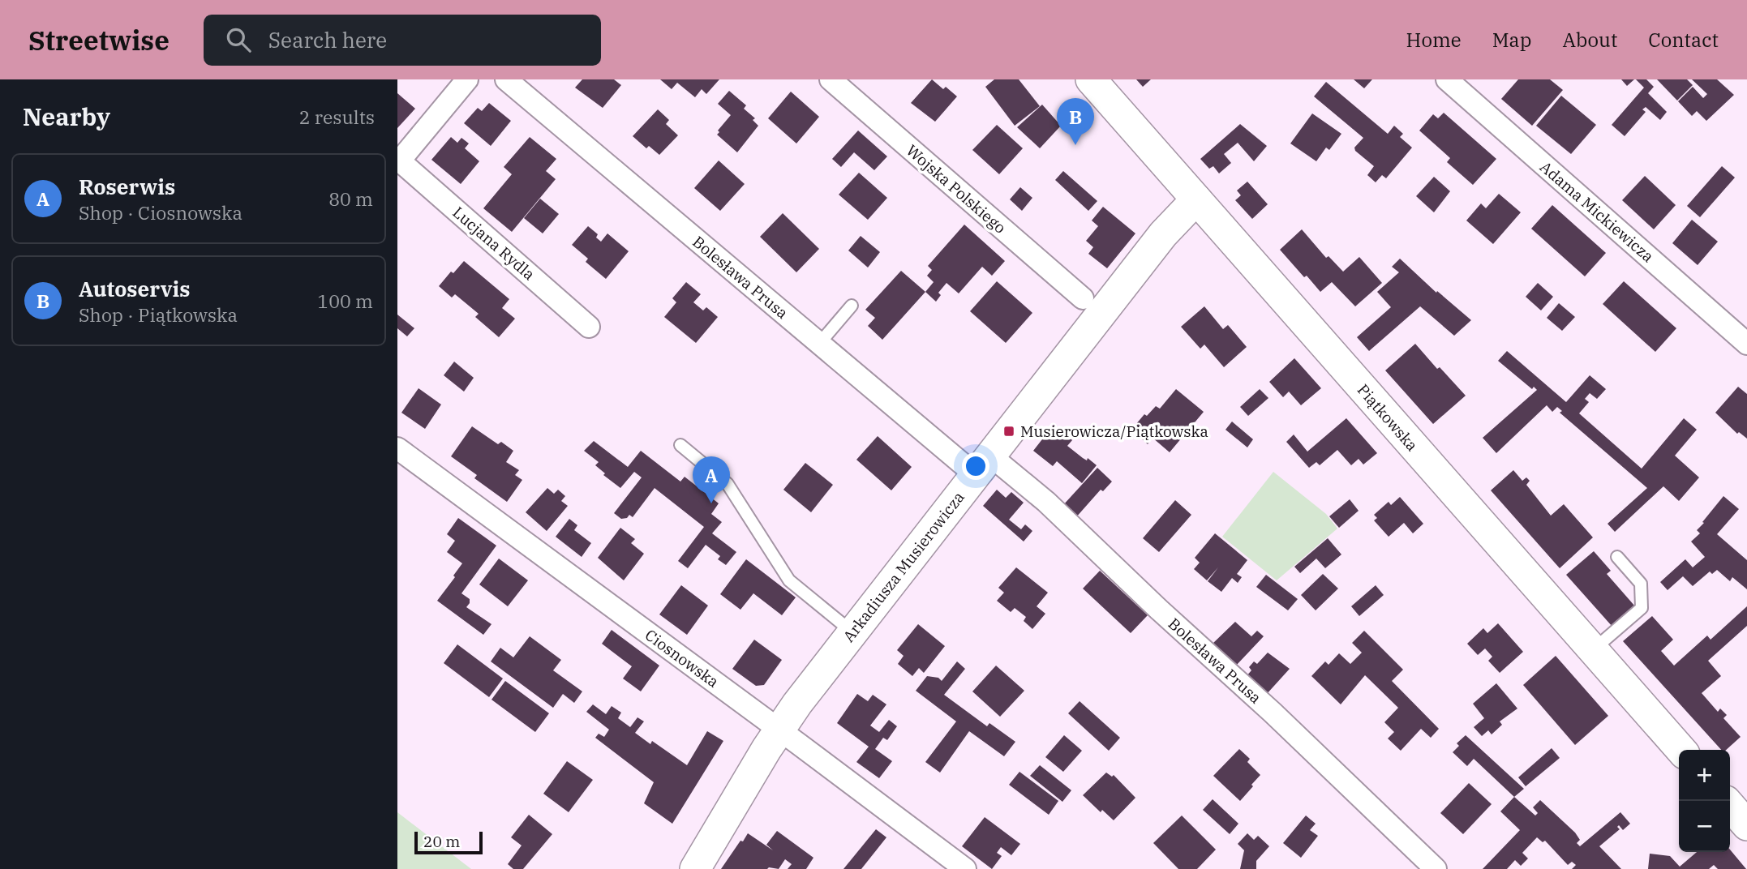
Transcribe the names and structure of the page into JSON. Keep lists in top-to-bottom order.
{
  "streets": {
    "main road": ["Piątkowska", "Arkadiusza Musierowicza"],
    "street": [
      "Wojska Polskiego",
      "Adama Mickiewicza",
      "Lucjana Rydla",
      "Bolesława Prusa",
      "Ciosnowska"
    ]
  },
  "crossings": [
    ["Bolesława Prusa", "Arkadiusza Musierowicza"],
    ["Piątkowska", "Arkadiusza Musierowicza"],
    ["Arkadiusza Musierowicza", "Ciosnowska"]
  ],
  "places": {
    "transit": ["Musierowicza/Piątkowska"]
  },
  "scale_bar": "20 m",
  "page": {
    "header": "Streetwise",
    "search": "Search here",
    "nav": [
      "Home",
      "Map",
      "About",
      "Contact"
    ],
    "heading": ["Nearby", "2 results"],
    "pins": ["B", "A"],
    "list": [
      {
        "mark": "A",
        "name": "Roserwis",
        "note": "Shop · Ciosnowska",
        "value": "80 m"
      },
      {
        "mark": "B",
        "name": "Autoservis",
        "note": "Shop · Piątkowska",
        "value": "100 m"
      }
    ],
    "map_buttons": ["+", "−"],
    "scale": "20 m"
  }
}
